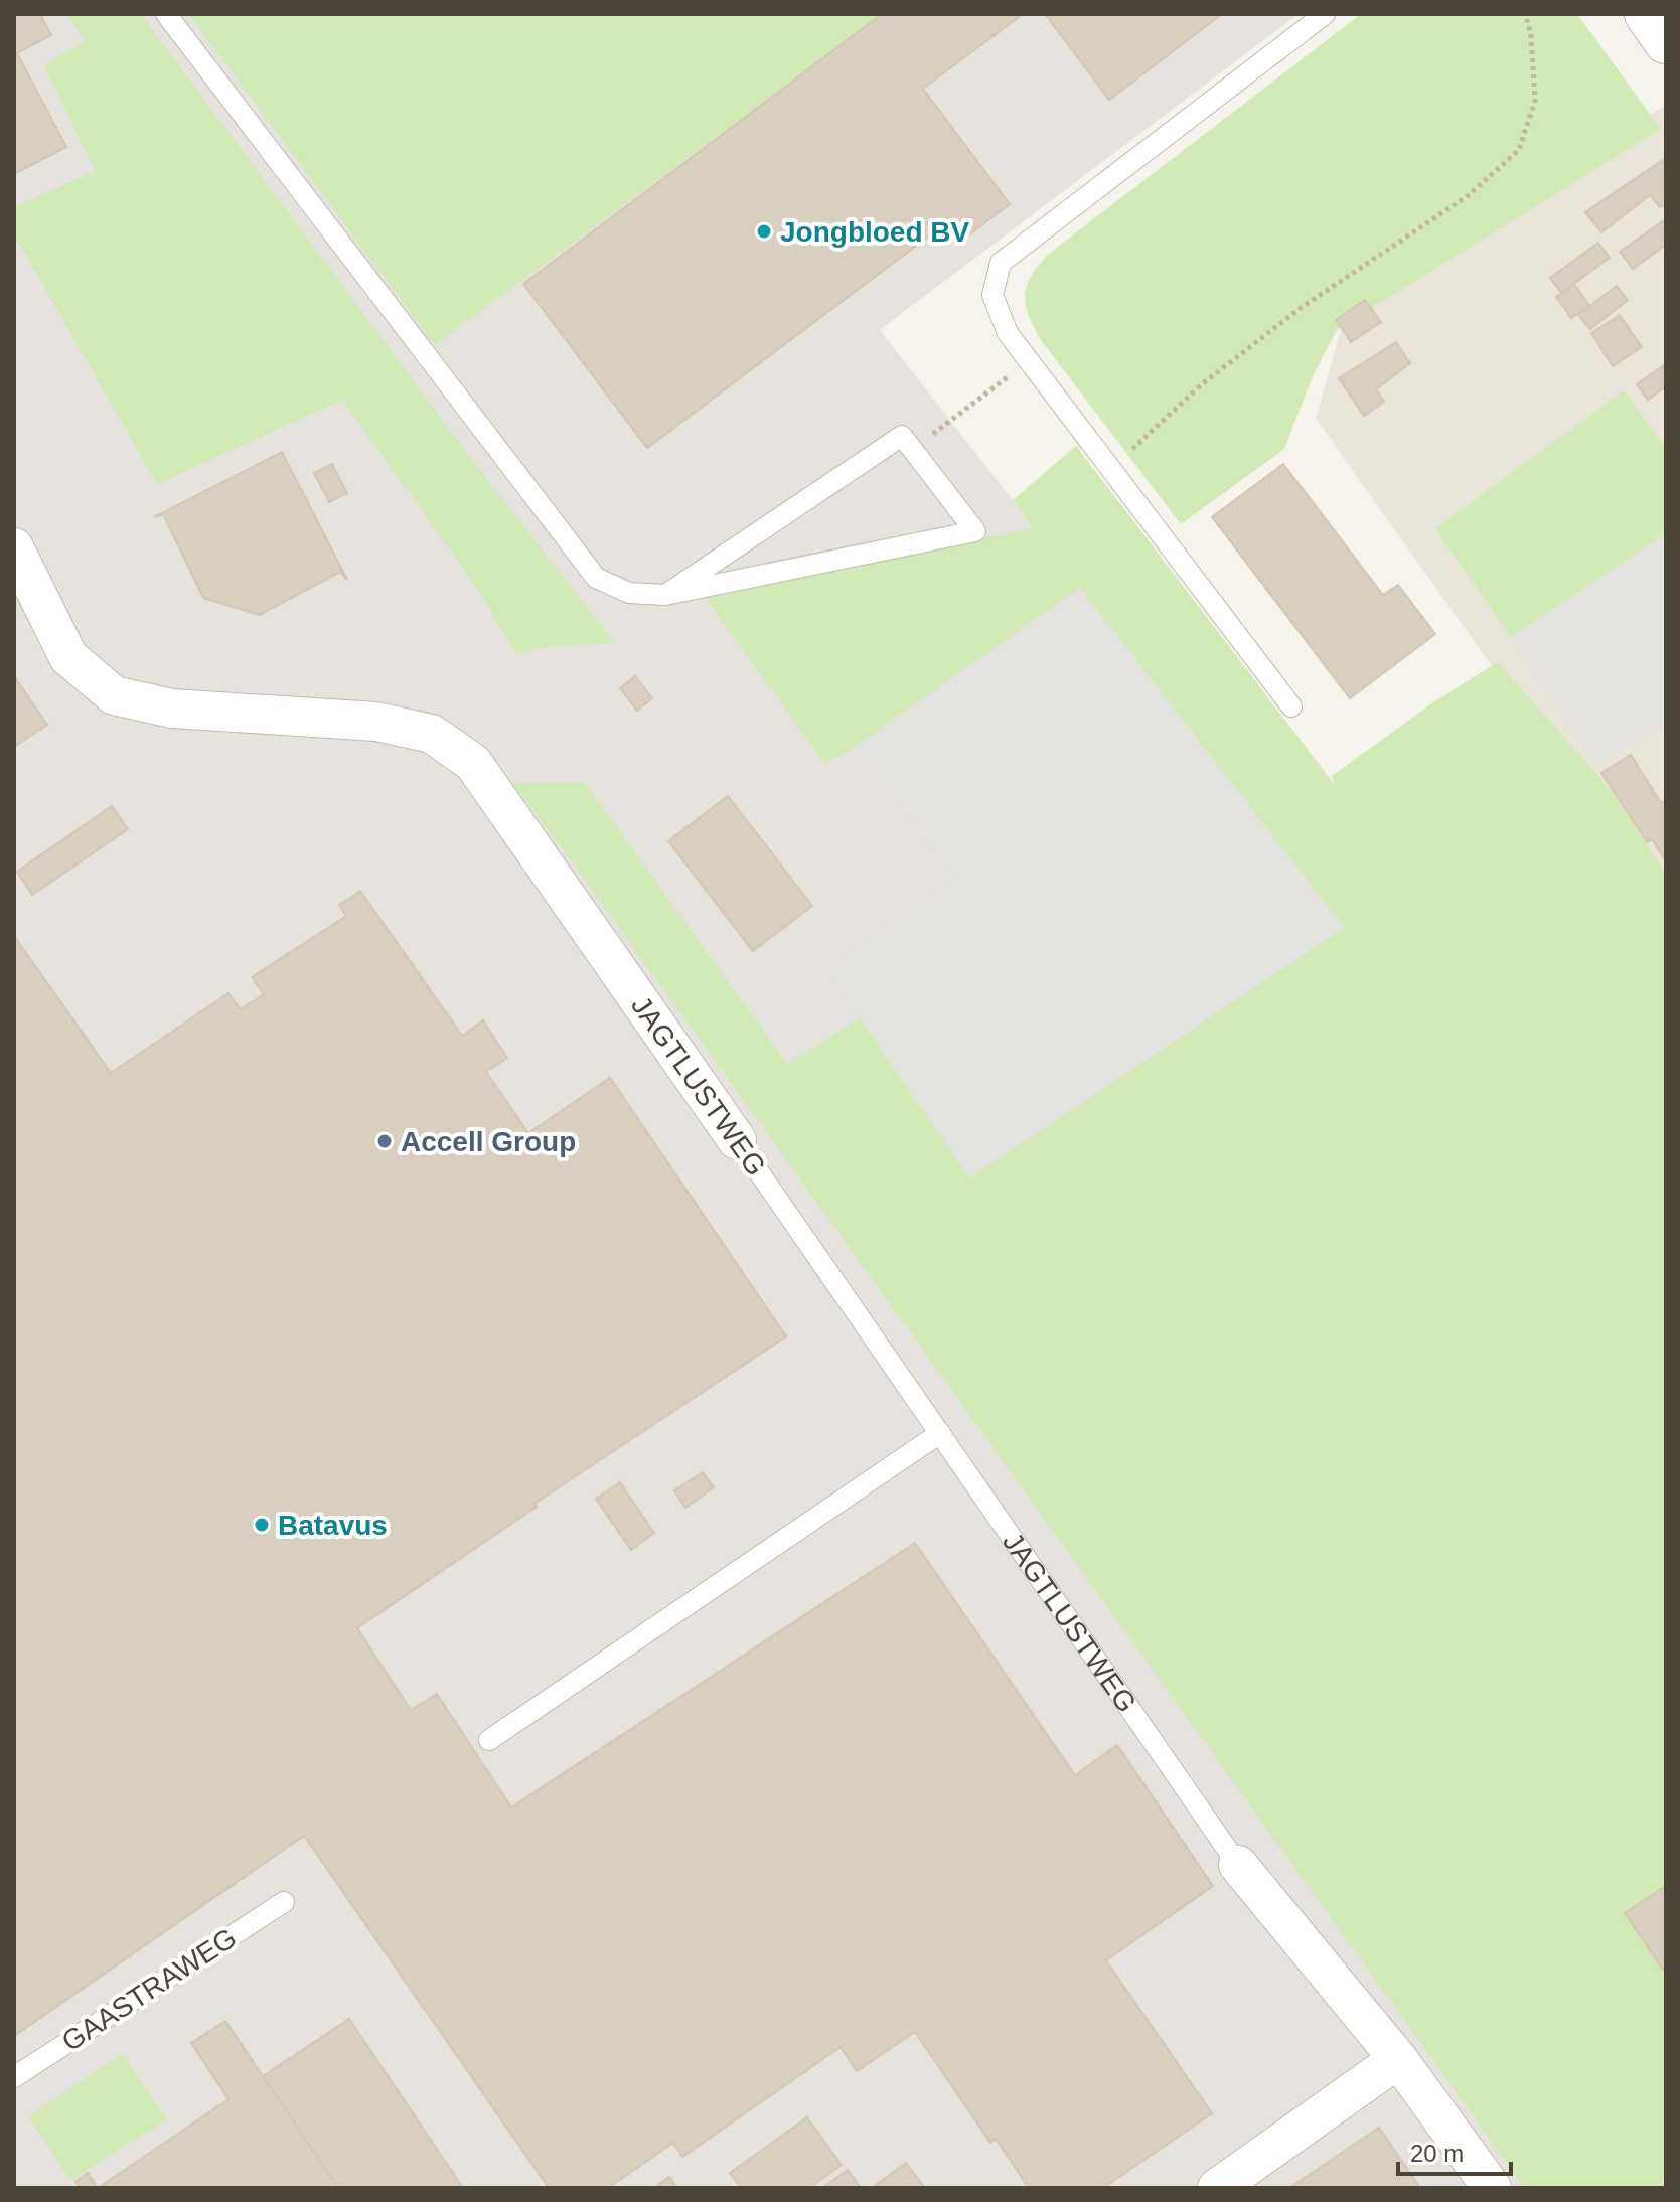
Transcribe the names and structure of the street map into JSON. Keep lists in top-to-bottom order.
{
  "streets": {
    "street": ["JAGTLUSTWEG"],
    "lane": ["GAASTRAWEG"]
  },
  "places": ["Jongbloed BV", "Accell Group", "Batavus"],
  "scale_bar": "20 m"
}
